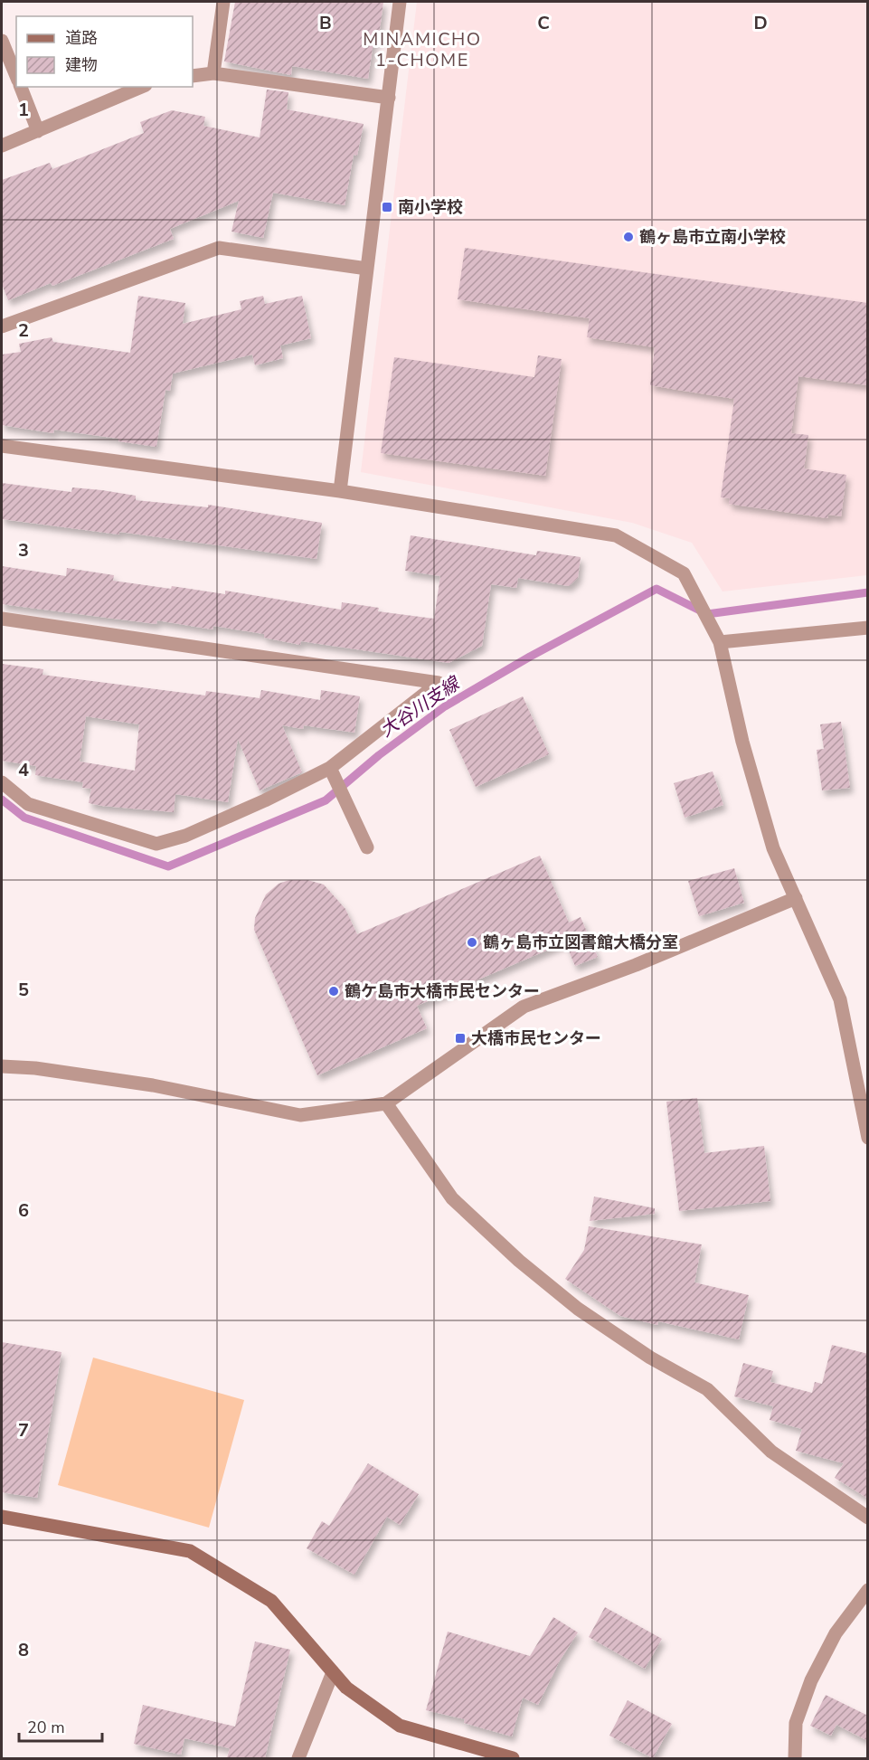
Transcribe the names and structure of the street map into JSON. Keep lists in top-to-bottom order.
{
  "districts": ["MINAMICHO 1-CHOME"],
  "water": ["大谷川支線"],
  "places": {
    "transit": ["南小学校", "大橋市民センター"],
    "other": ["鶴ヶ島市立南小学校", "鶴ヶ島市立図書館大橋分室", "鶴ケ島市大橋市民センター"]
  },
  "legend": ["道路", "建物"],
  "scale_bar": "20 m",
  "grid": {
    "columns": ["B", "C", "D"],
    "rows": [
      "1",
      "2",
      "3",
      "4",
      "5",
      "6",
      "7",
      "8"
    ]
  }
}
